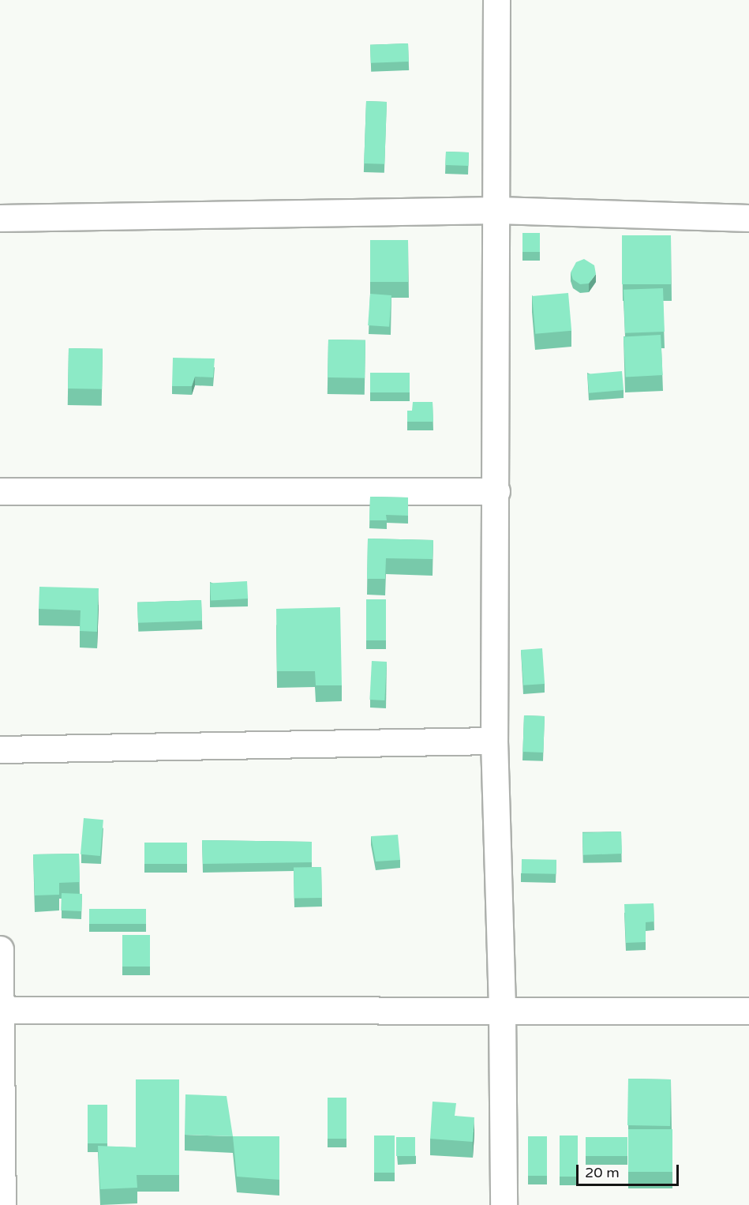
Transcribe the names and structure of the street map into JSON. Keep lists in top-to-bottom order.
{
  "scale_bar": "20 m"
}
